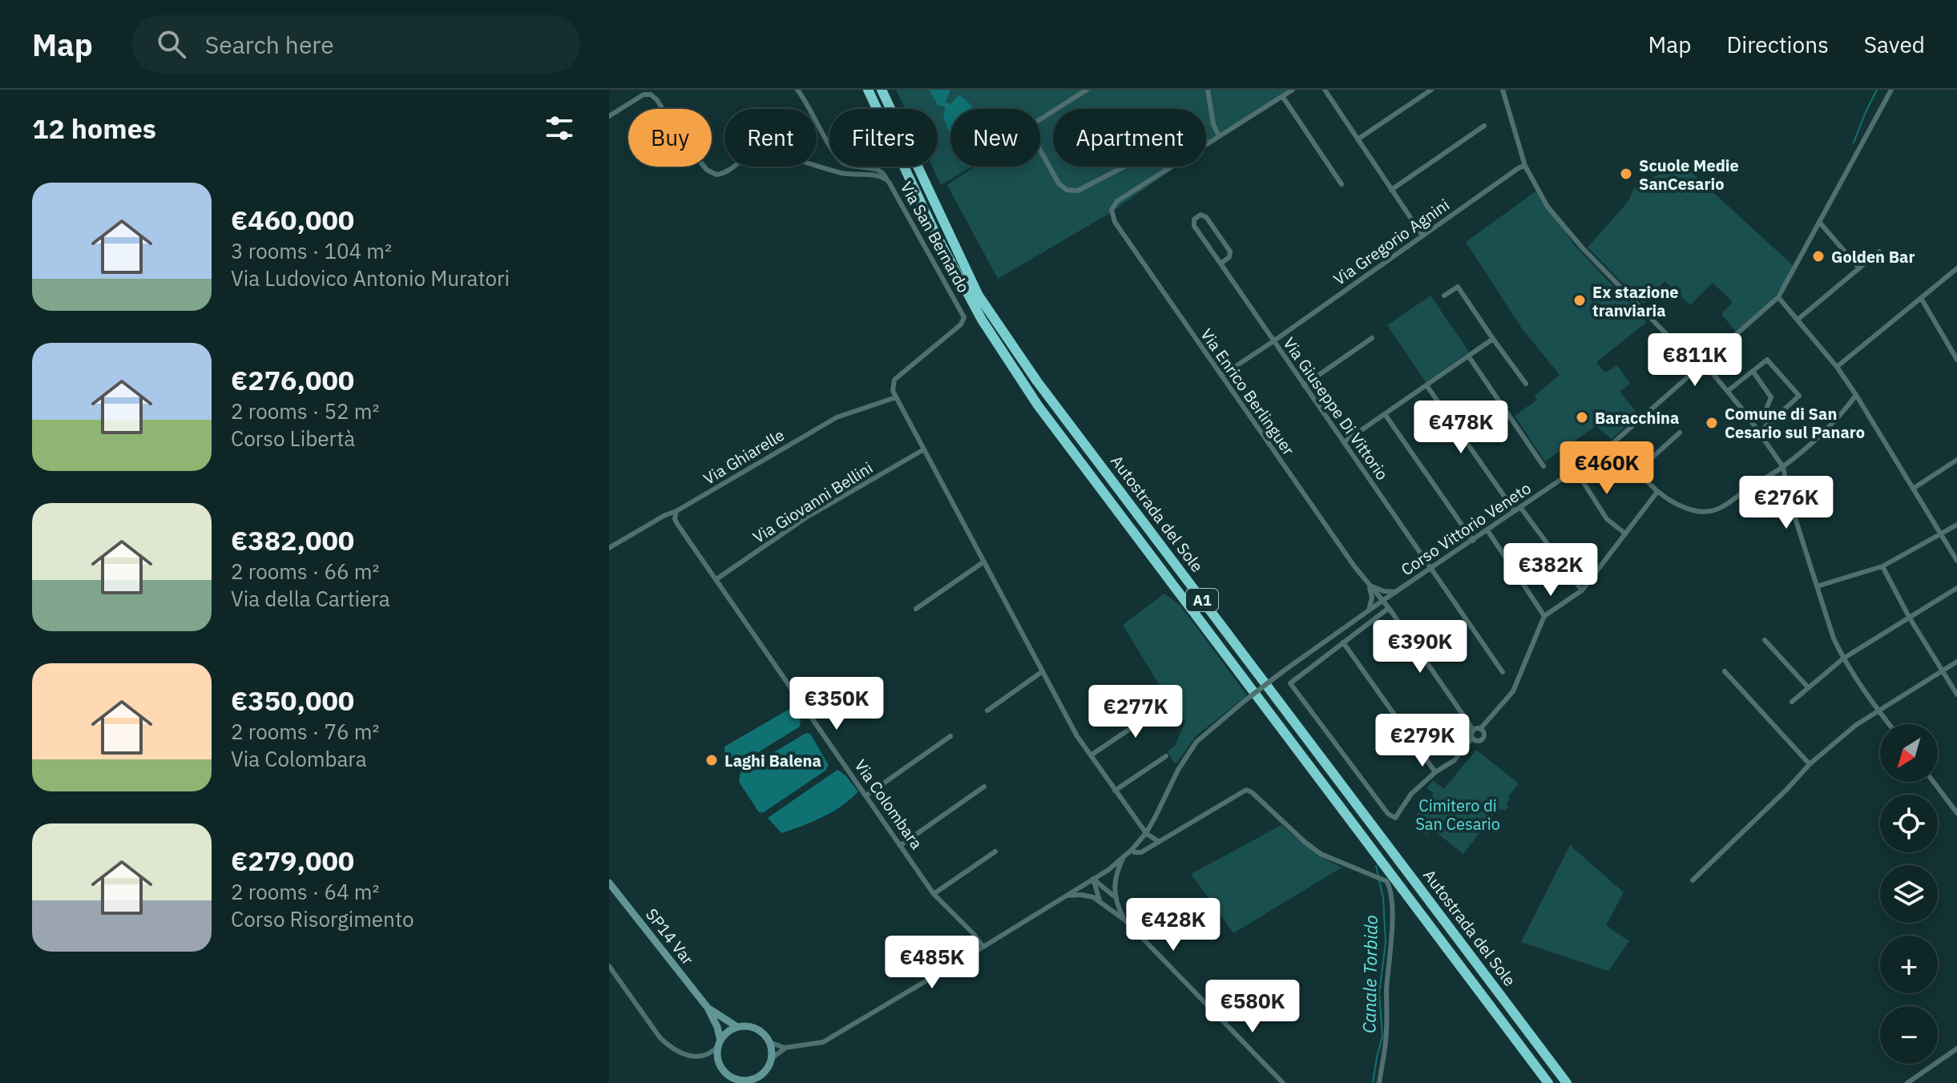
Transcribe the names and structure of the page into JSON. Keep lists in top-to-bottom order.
{
  "streets": {
    "highway": ["Autostrada del Sole", "A1"],
    "main road": ["SP14 Var"],
    "street": [
      "Via San Bernardo",
      "Via Gregorio Agnini",
      "Via Enrico Berlinguer",
      "Via Giuseppe Di Vittorio",
      "Via Ghiarelle",
      "Via Giovanni Bellini",
      "Corso Vittorio Veneto",
      "Via Colombara"
    ]
  },
  "crossings": [
    ["Via San Bernardo", "Via Ghiarelle"],
    ["Via Gregorio Agnini", "Via Enrico Berlinguer"],
    ["Via Gregorio Agnini", "Via Giuseppe Di Vittorio"],
    ["Via Enrico Berlinguer", "Corso Vittorio Veneto"],
    ["Via Giuseppe Di Vittorio", "Corso Vittorio Veneto"],
    ["Via Ghiarelle", "Via Colombara"],
    ["Via Giovanni Bellini", "Via Colombara"],
    ["Corso Vittorio Veneto", "Via Colombara"]
  ],
  "water": ["Canale Torbido"],
  "parks": ["Cimitero di San Cesario"],
  "places": [
    "Scuole Medie SanCesario",
    "Golden Bar",
    "Ex stazione tranviaria",
    "Baracchina",
    "Comune di San Cesario sul Panaro",
    "Laghi Balena"
  ],
  "north": "bottom left",
  "page": {
    "header": "Map",
    "search": "Search here",
    "nav": ["Map", "Directions", "Saved"],
    "heading": "12 homes",
    "chip": [
      "Buy",
      "Rent",
      "Filters",
      "New",
      "Apartment"
    ],
    "list": [
      {
        "name": "€460,000",
        "note": "3 rooms · 104 m² · Via Ludovico Antonio Muratori"
      },
      {
        "name": "€276,000",
        "note": "2 rooms · 52 m² · Corso Libertà"
      },
      {
        "name": "€382,000",
        "note": "2 rooms · 66 m² · Via della Cartiera"
      },
      {
        "name": "€350,000",
        "note": "2 rooms · 76 m² · Via Colombara"
      },
      {
        "name": "€279,000",
        "note": "2 rooms · 64 m² · Corso Risorgimento"
      }
    ],
    "price": [
      "€811K",
      "€478K",
      "€460K",
      "€276K",
      "€382K",
      "€390K",
      "€350K",
      "€277K",
      "€279K",
      "€428K",
      "€485K",
      "€580K"
    ],
    "map_buttons": ["+", "−"]
  }
}
